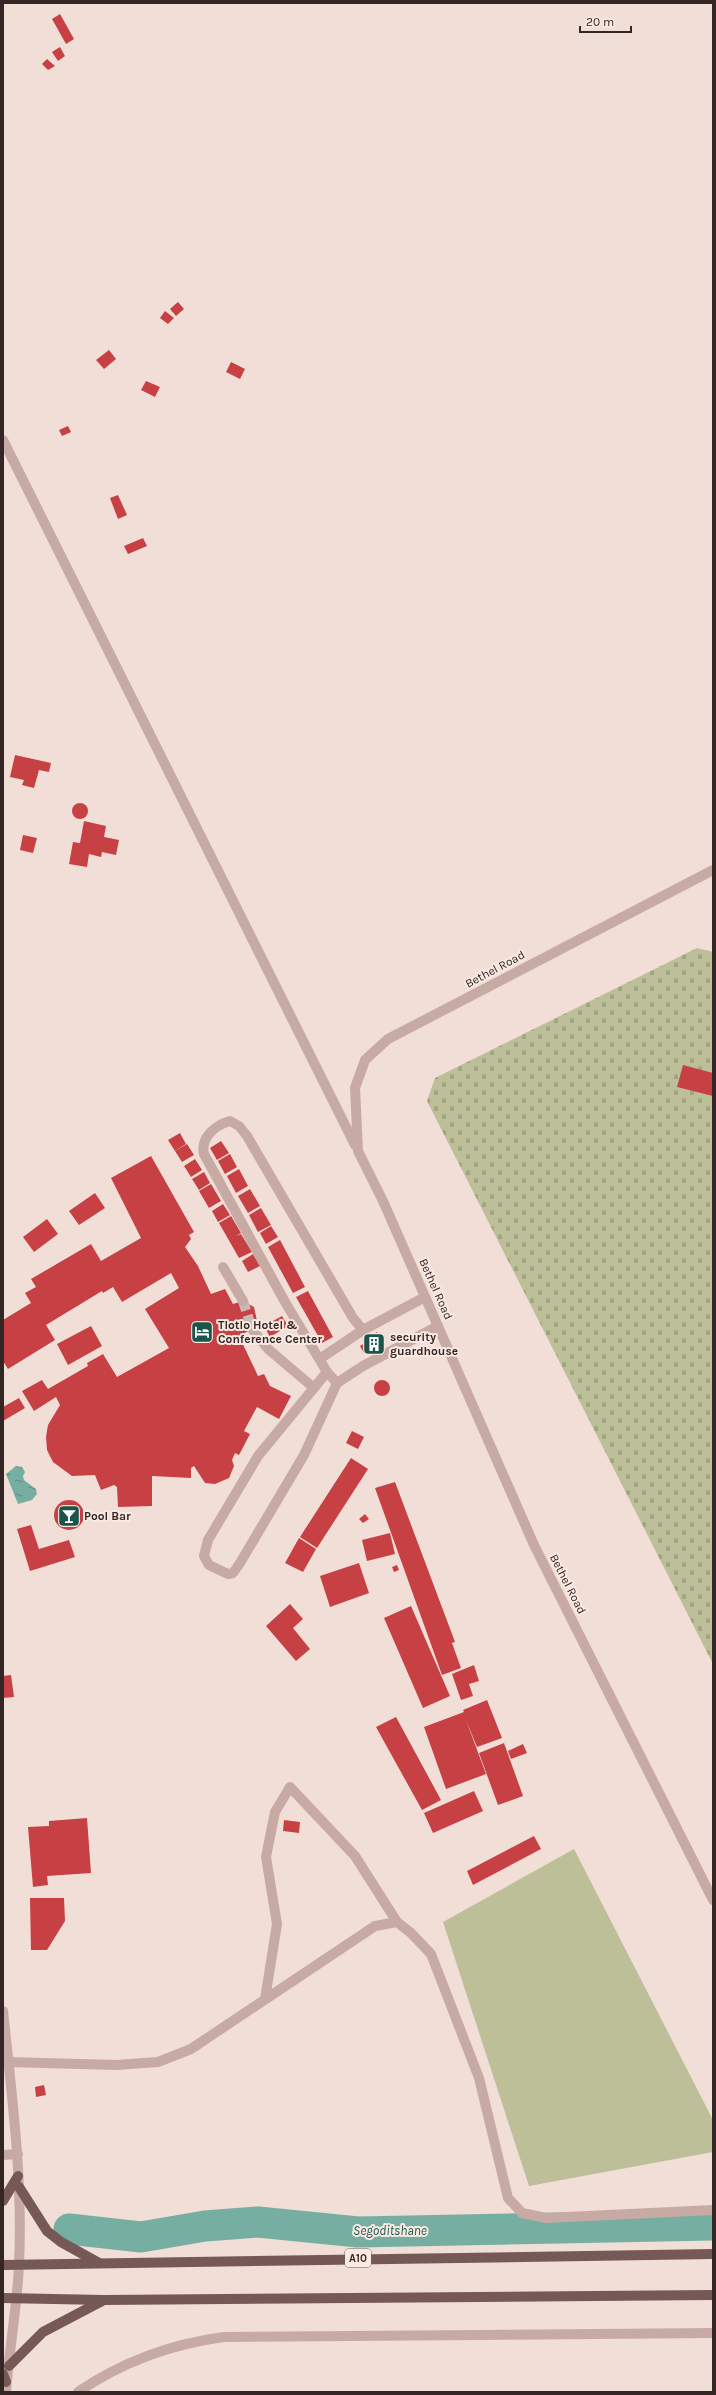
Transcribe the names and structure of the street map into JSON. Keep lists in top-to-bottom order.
{
  "streets": {
    "main road": ["A10"],
    "street": ["Bethel Road"]
  },
  "water": ["Segoditshane"],
  "places": {
    "hotel": ["Tlotlo Hotel & Conference Center"],
    "building": ["security guardhouse"],
    "bar": ["Pool Bar"]
  },
  "scale_bar": "20 m"
}
